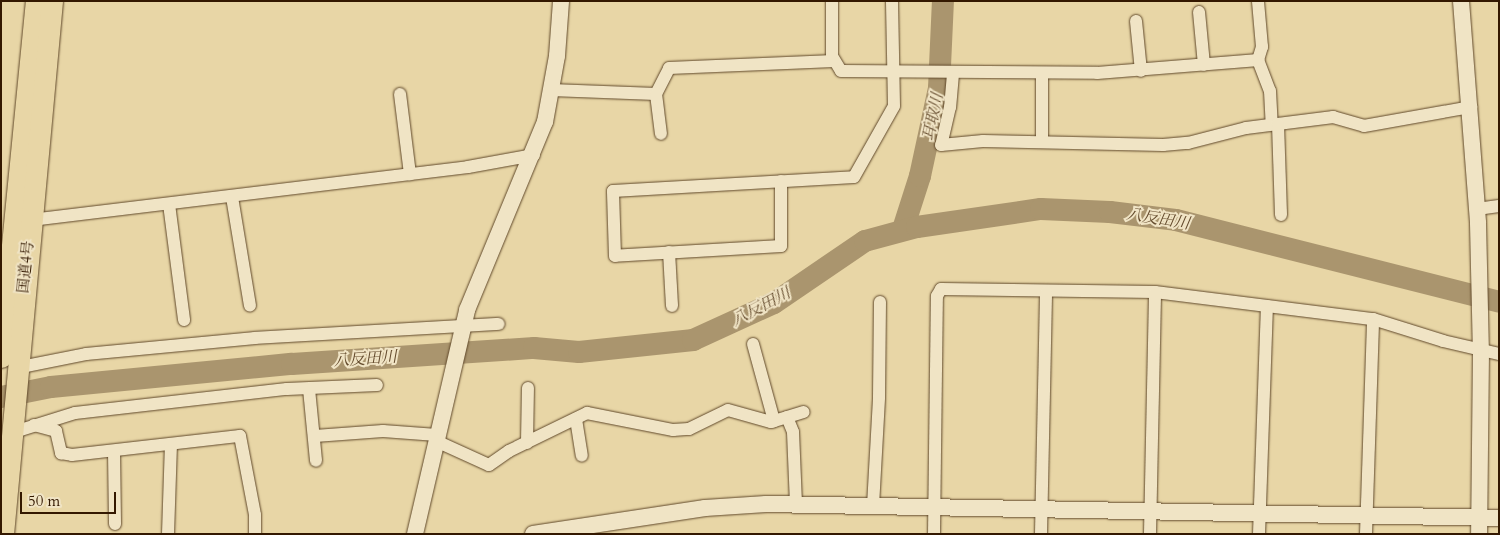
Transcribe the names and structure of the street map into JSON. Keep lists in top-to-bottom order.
{
  "streets": {
    "highway": ["国道4号"]
  },
  "water": ["耳取川", "八反田川"],
  "scale_bar": "50 m"
}
